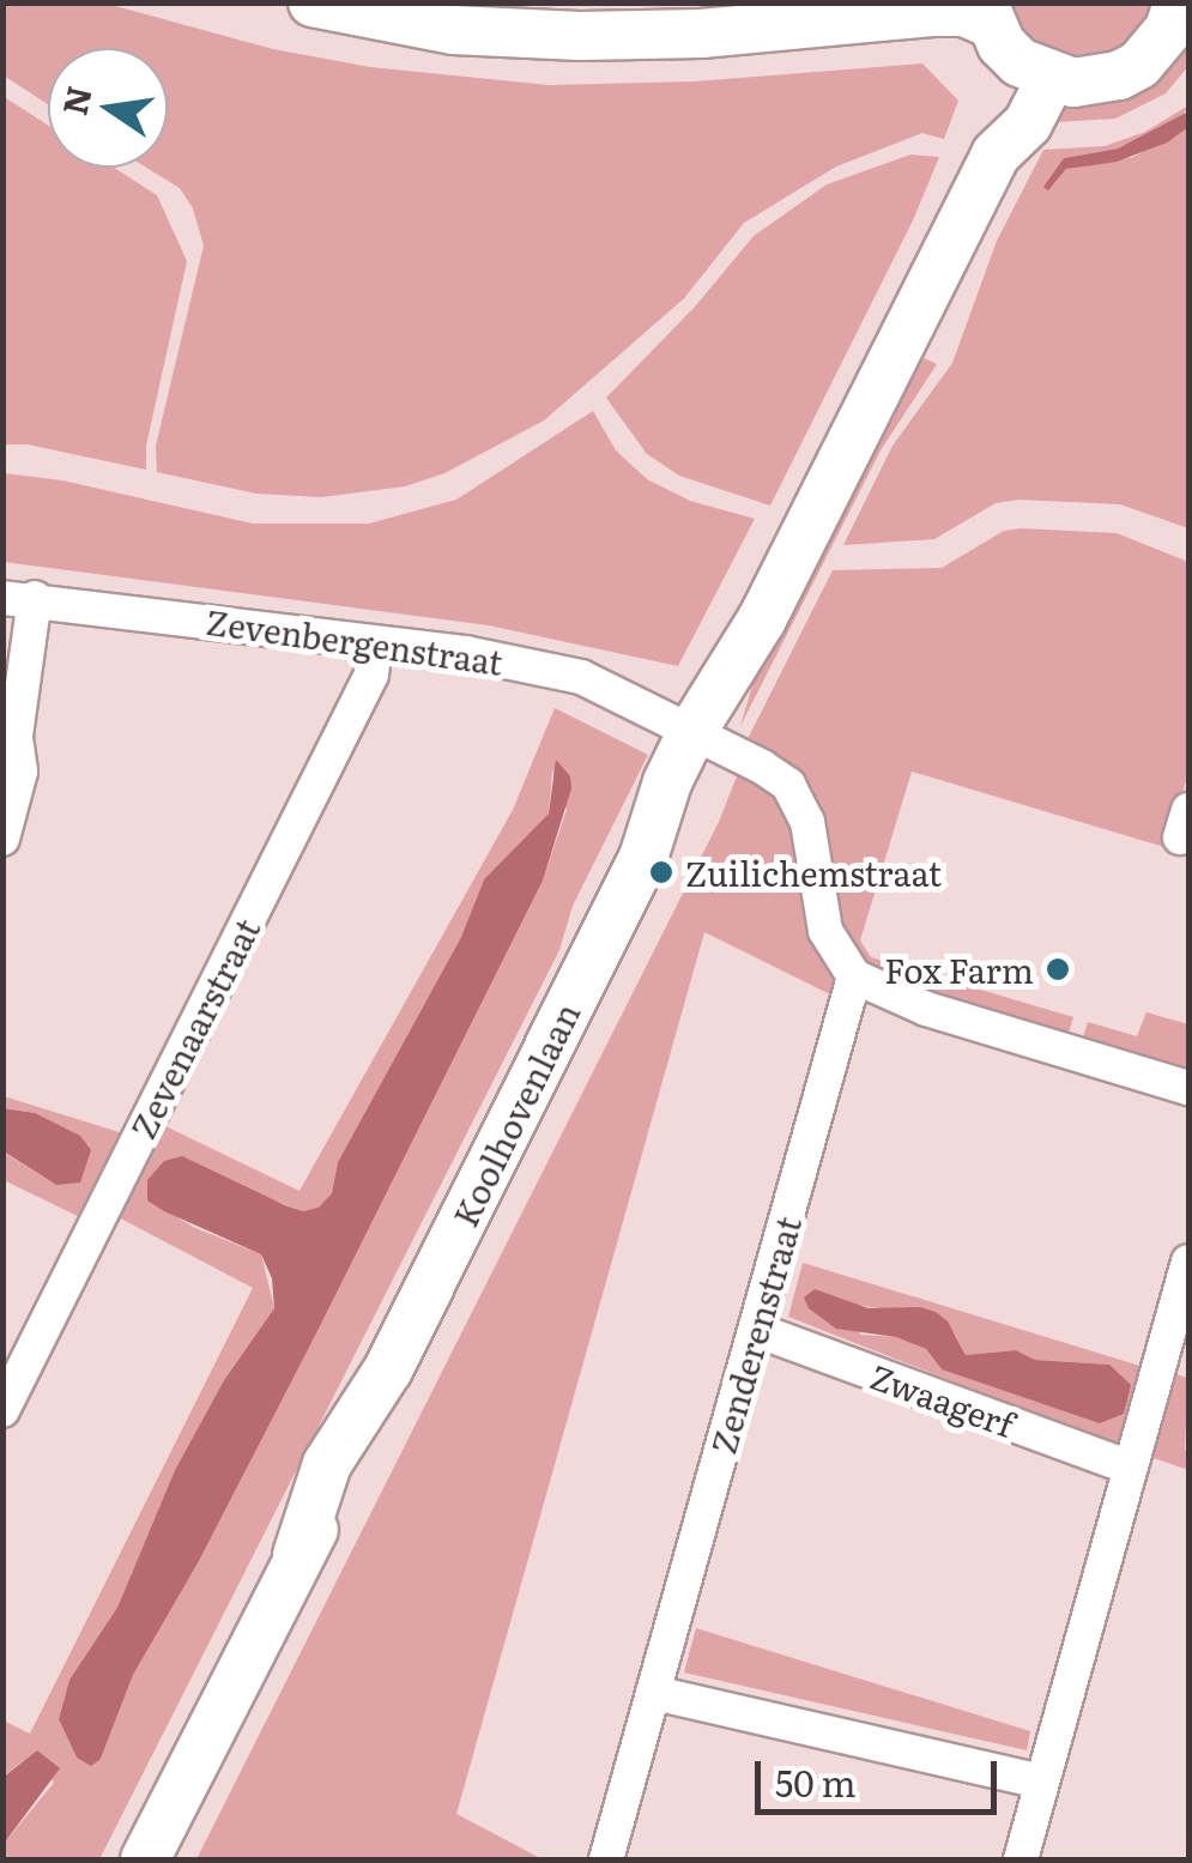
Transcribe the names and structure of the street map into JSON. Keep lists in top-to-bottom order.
{
  "streets": {
    "street": [
      "Zevenbergenstraat",
      "Zevenaarstraat",
      "Koolhovenlaan",
      "Zenderenstraat",
      "Zwaagerf"
    ]
  },
  "crossings": [
    ["Zevenbergenstraat", "Zevenaarstraat"],
    ["Zevenbergenstraat", "Koolhovenlaan"],
    ["Zenderenstraat", "Zwaagerf"]
  ],
  "places": ["Zuilichemstraat", "Fox Farm"],
  "scale_bar": "50 m",
  "north": "left"
}
